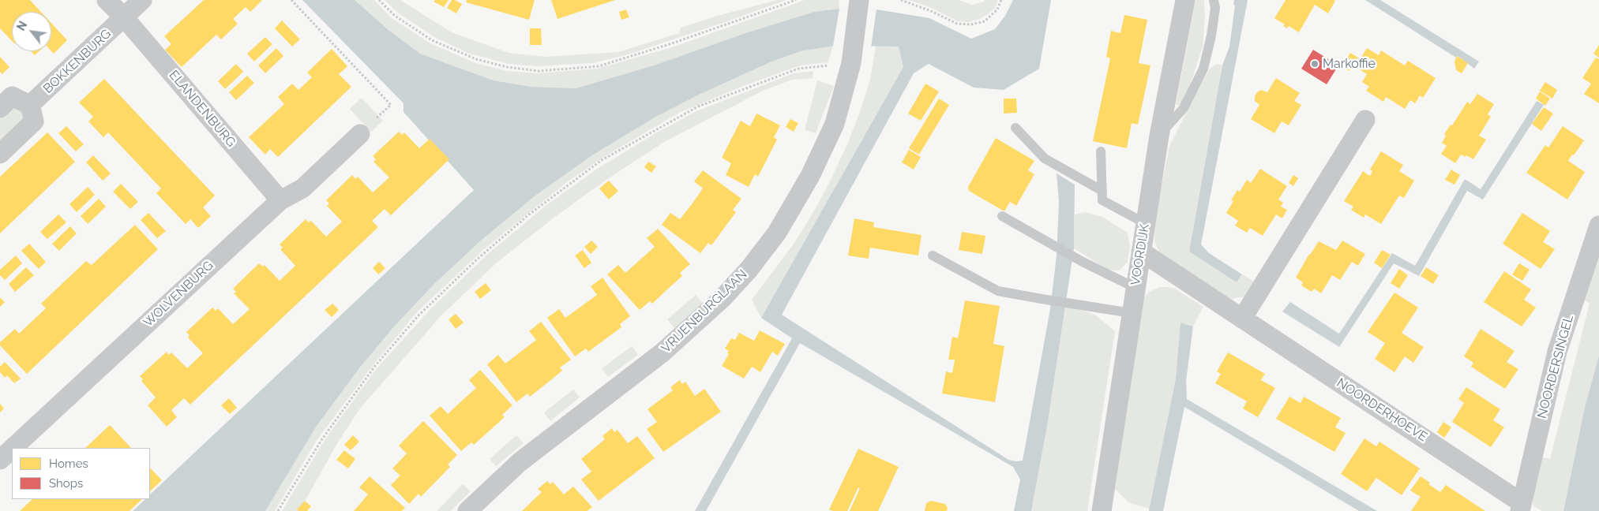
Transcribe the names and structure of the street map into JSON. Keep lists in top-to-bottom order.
{
  "streets": {
    "street": [
      "BOKKENBURG",
      "ELANDENBURG",
      "VOORDIJK",
      "WOLVENBURG",
      "VRIJENBURGLAAN",
      "NOORDERSINGEL",
      "NOORDERHOEVE"
    ]
  },
  "crossings": [
    ["BOKKENBURG", "ELANDENBURG"],
    ["ELANDENBURG", "WOLVENBURG"],
    ["VOORDIJK", "NOORDERHOEVE"],
    ["NOORDERSINGEL", "NOORDERHOEVE"]
  ],
  "places": ["Markoffie"],
  "legend": ["Homes", "Shops"],
  "north": "top left"
}
